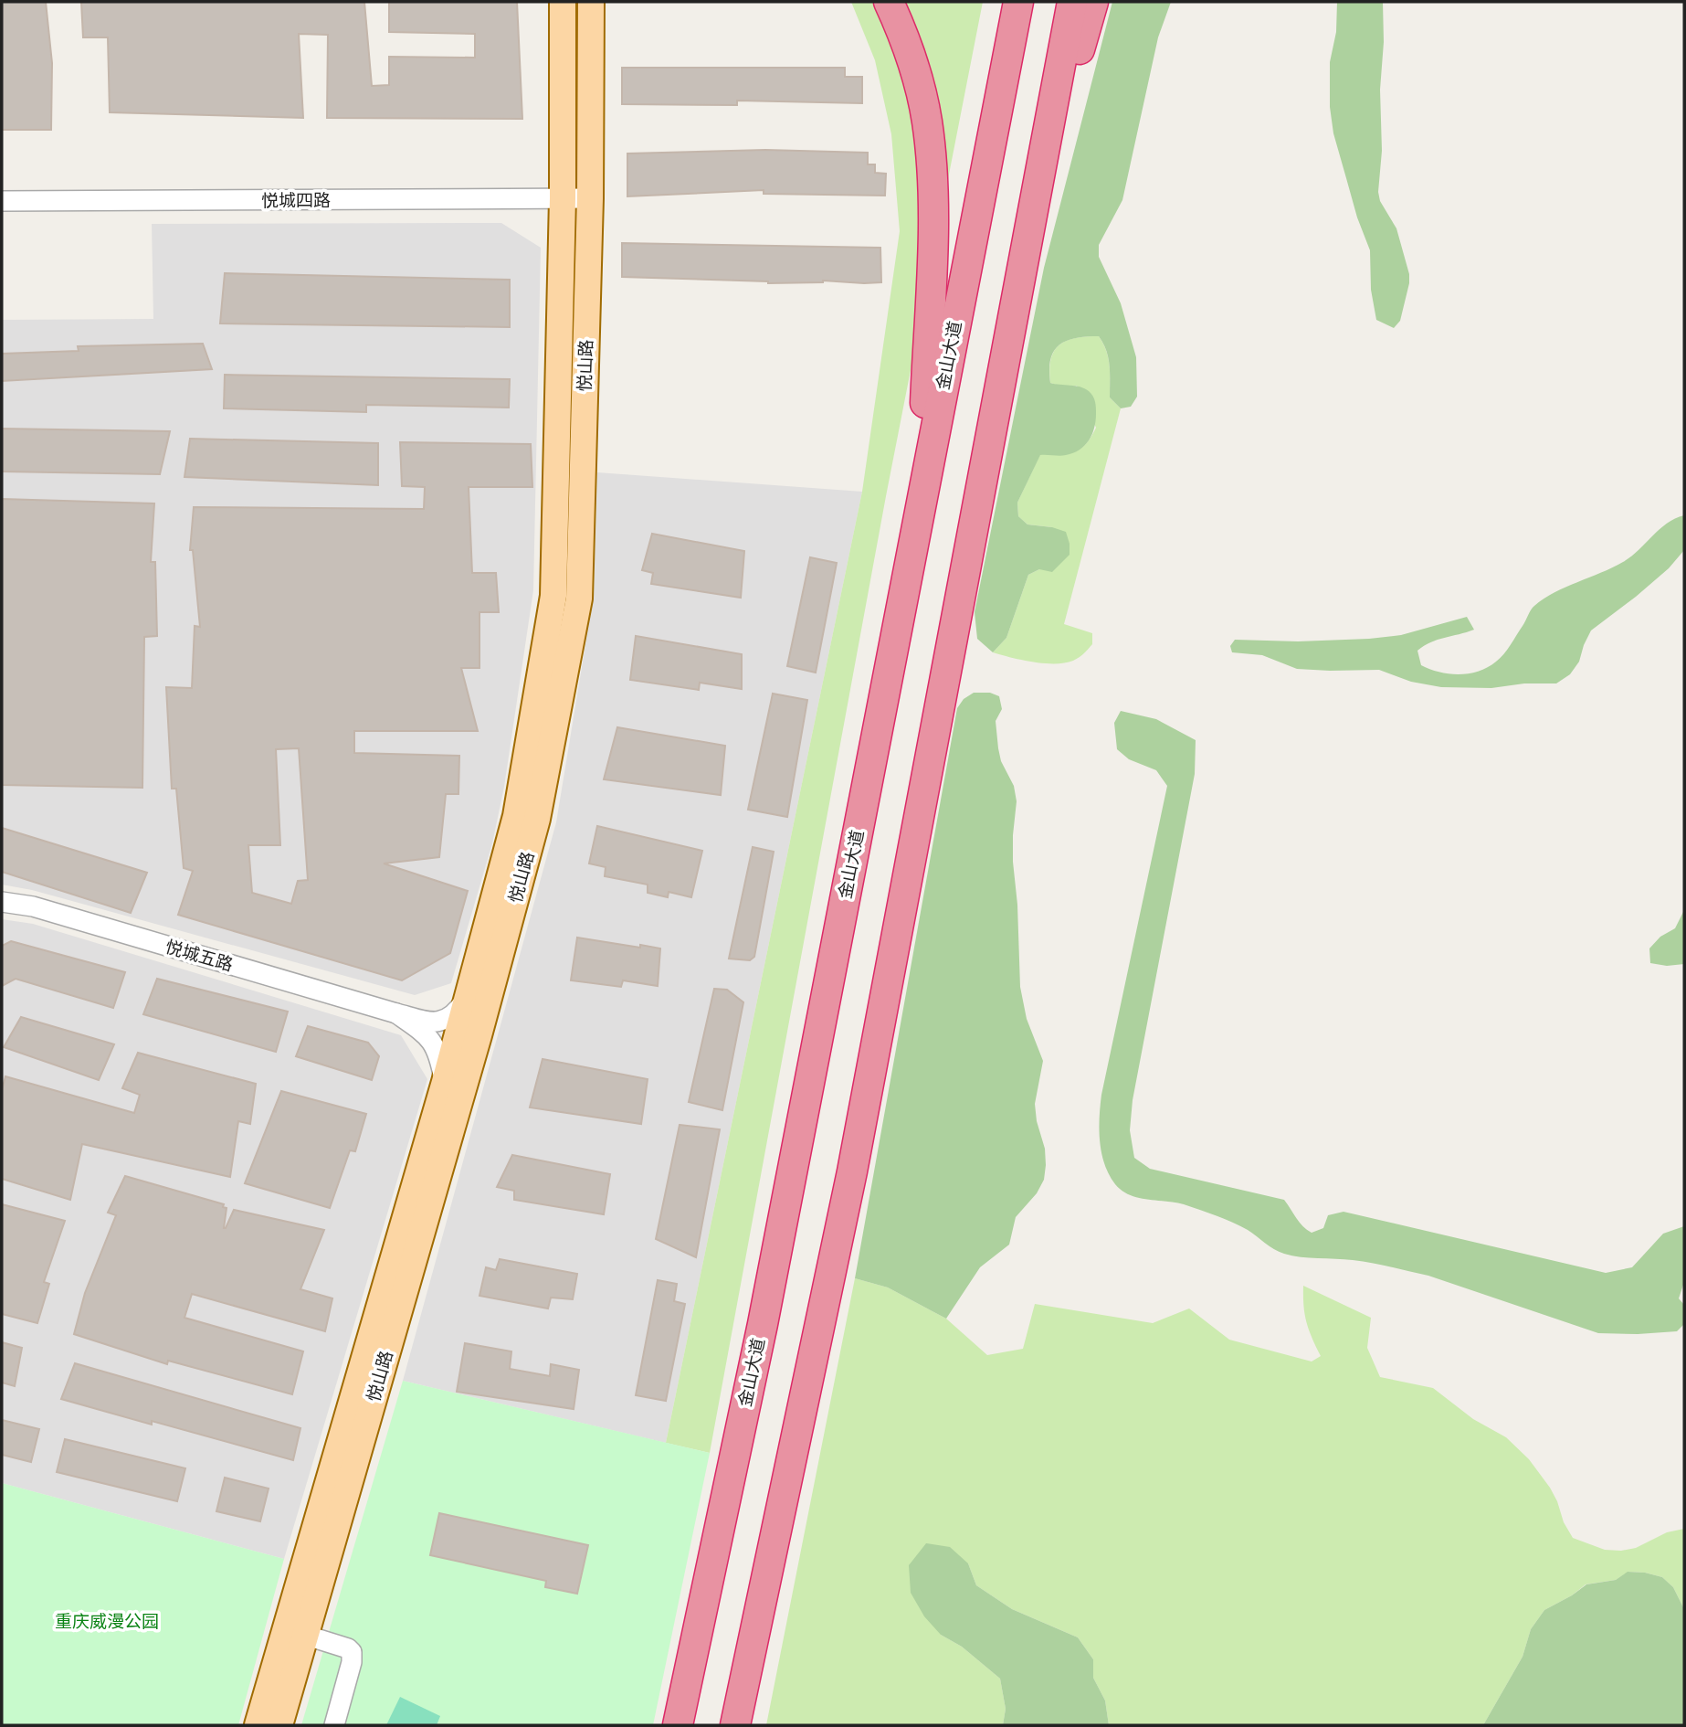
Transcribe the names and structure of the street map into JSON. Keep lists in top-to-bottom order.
{
  "streets": {
    "highway": ["金山大道"],
    "main road": ["悦山路"],
    "street": ["悦城四路", "悦城五路"]
  },
  "crossings": [
    ["悦城四路", "悦山路"],
    ["悦山路", "悦城五路"]
  ],
  "parks": ["重庆威漫公园"]
}
